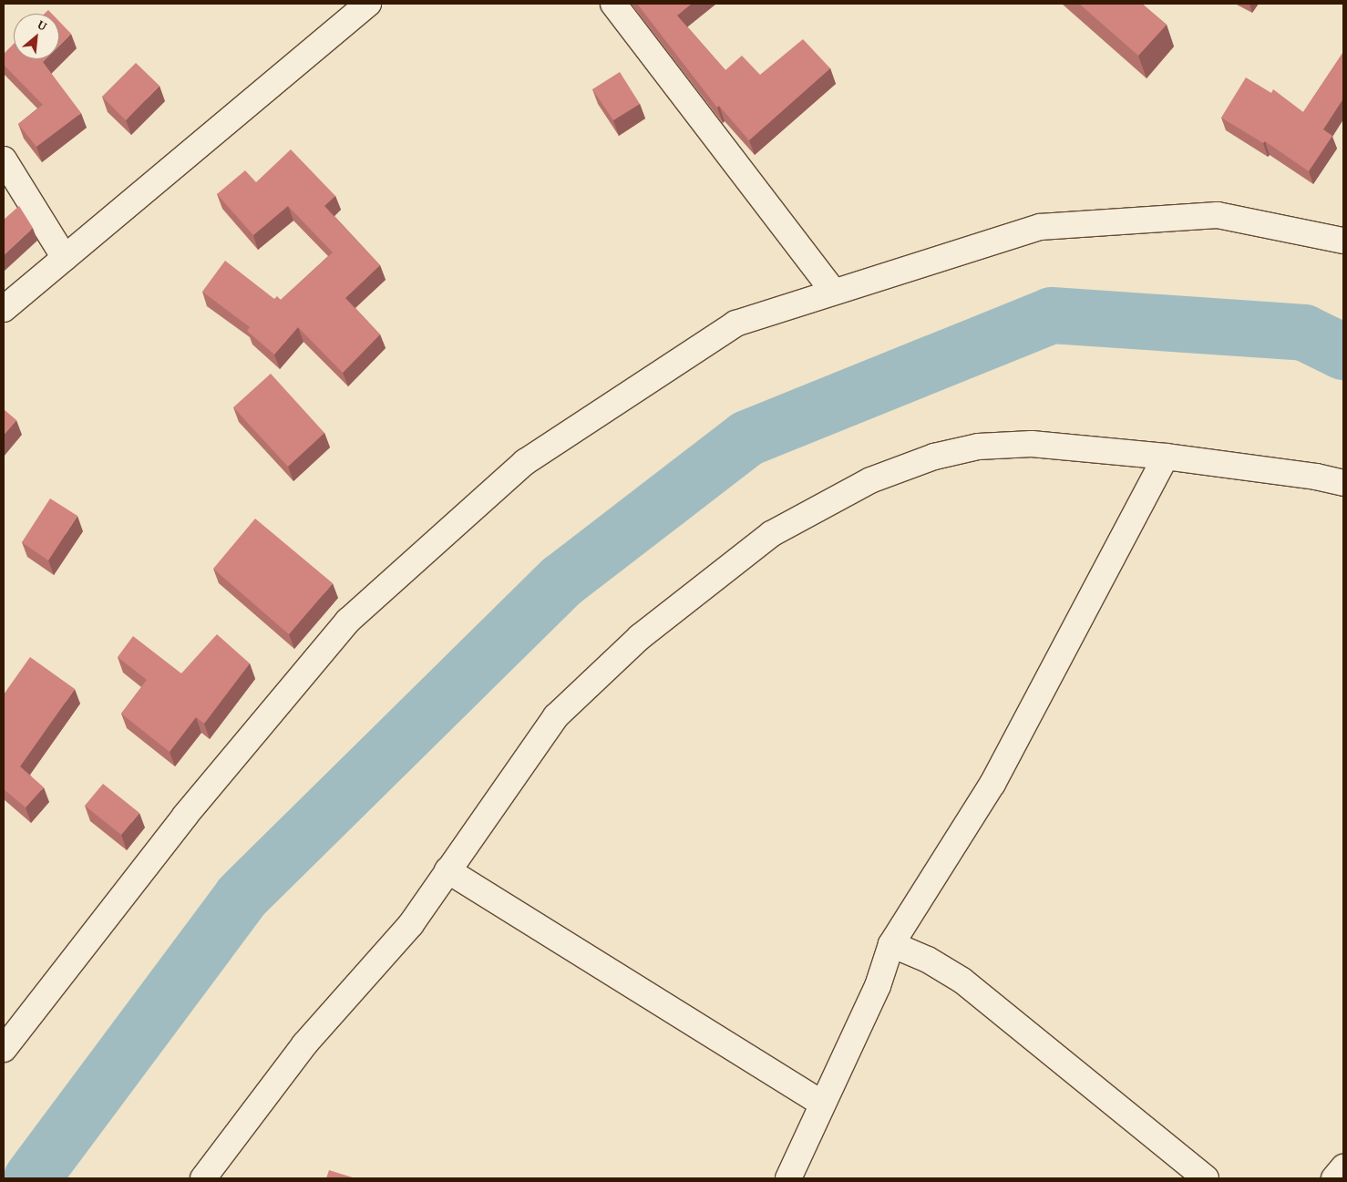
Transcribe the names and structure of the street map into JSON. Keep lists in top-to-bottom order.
{
  "north": "top right"
}
